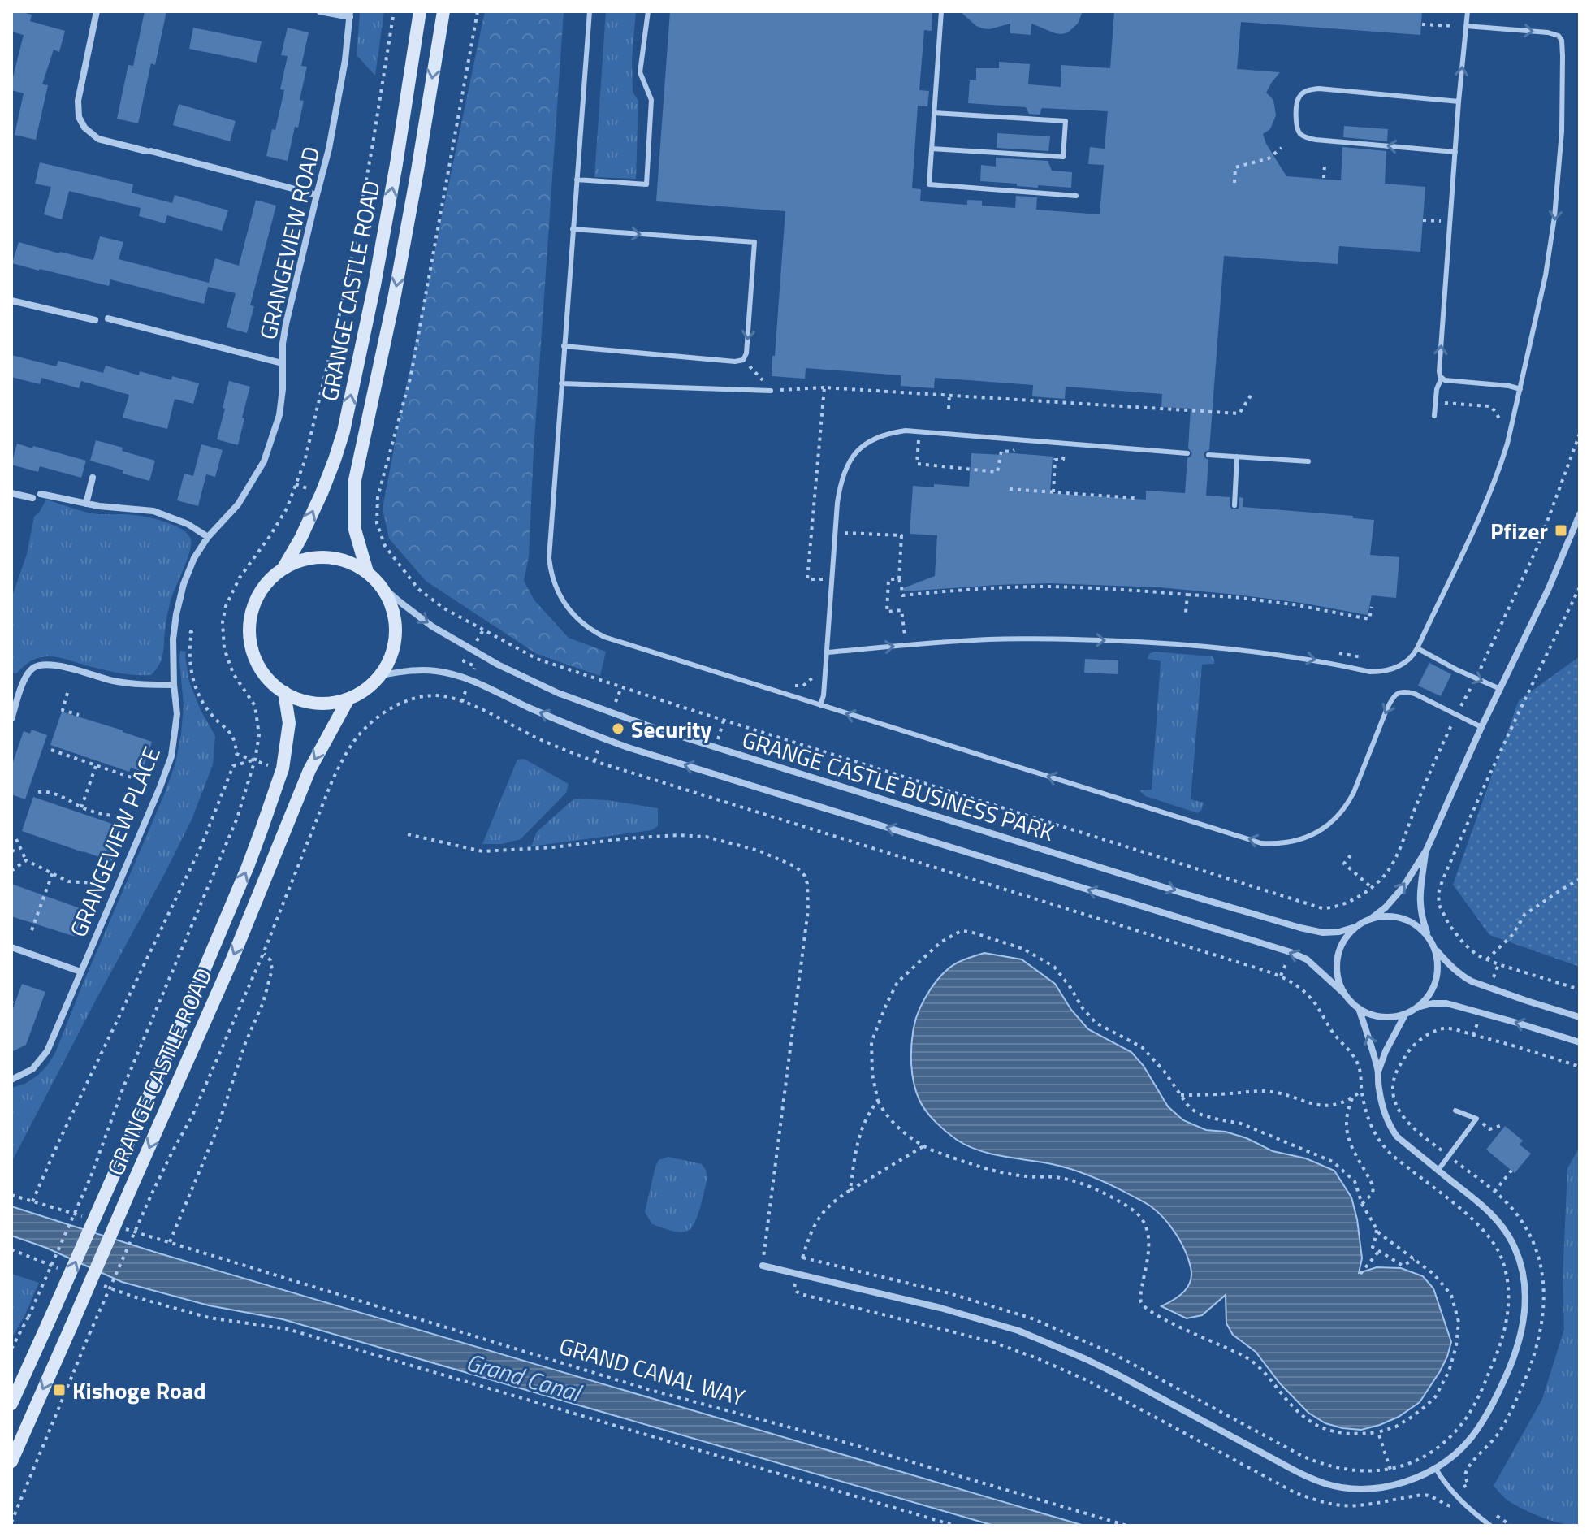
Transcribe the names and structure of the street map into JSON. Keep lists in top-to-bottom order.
{
  "streets": {
    "main road": ["GRANGE CASTLE ROAD"],
    "street": ["GRANGEVIEW ROAD", "GRANGE CASTLE BUSINESS PARK", "GRANGEVIEW PLACE"],
    "path": ["GRAND CANAL WAY"]
  },
  "crossings": [
    ["GRANGEVIEW ROAD", "GRANGEVIEW PLACE"],
    ["GRANGE CASTLE ROAD", "GRANGE CASTLE BUSINESS PARK"]
  ],
  "water": ["Grand Canal"],
  "places": {
    "transit": ["Pfizer", "Kishoge Road"],
    "other": ["Security"]
  }
}
